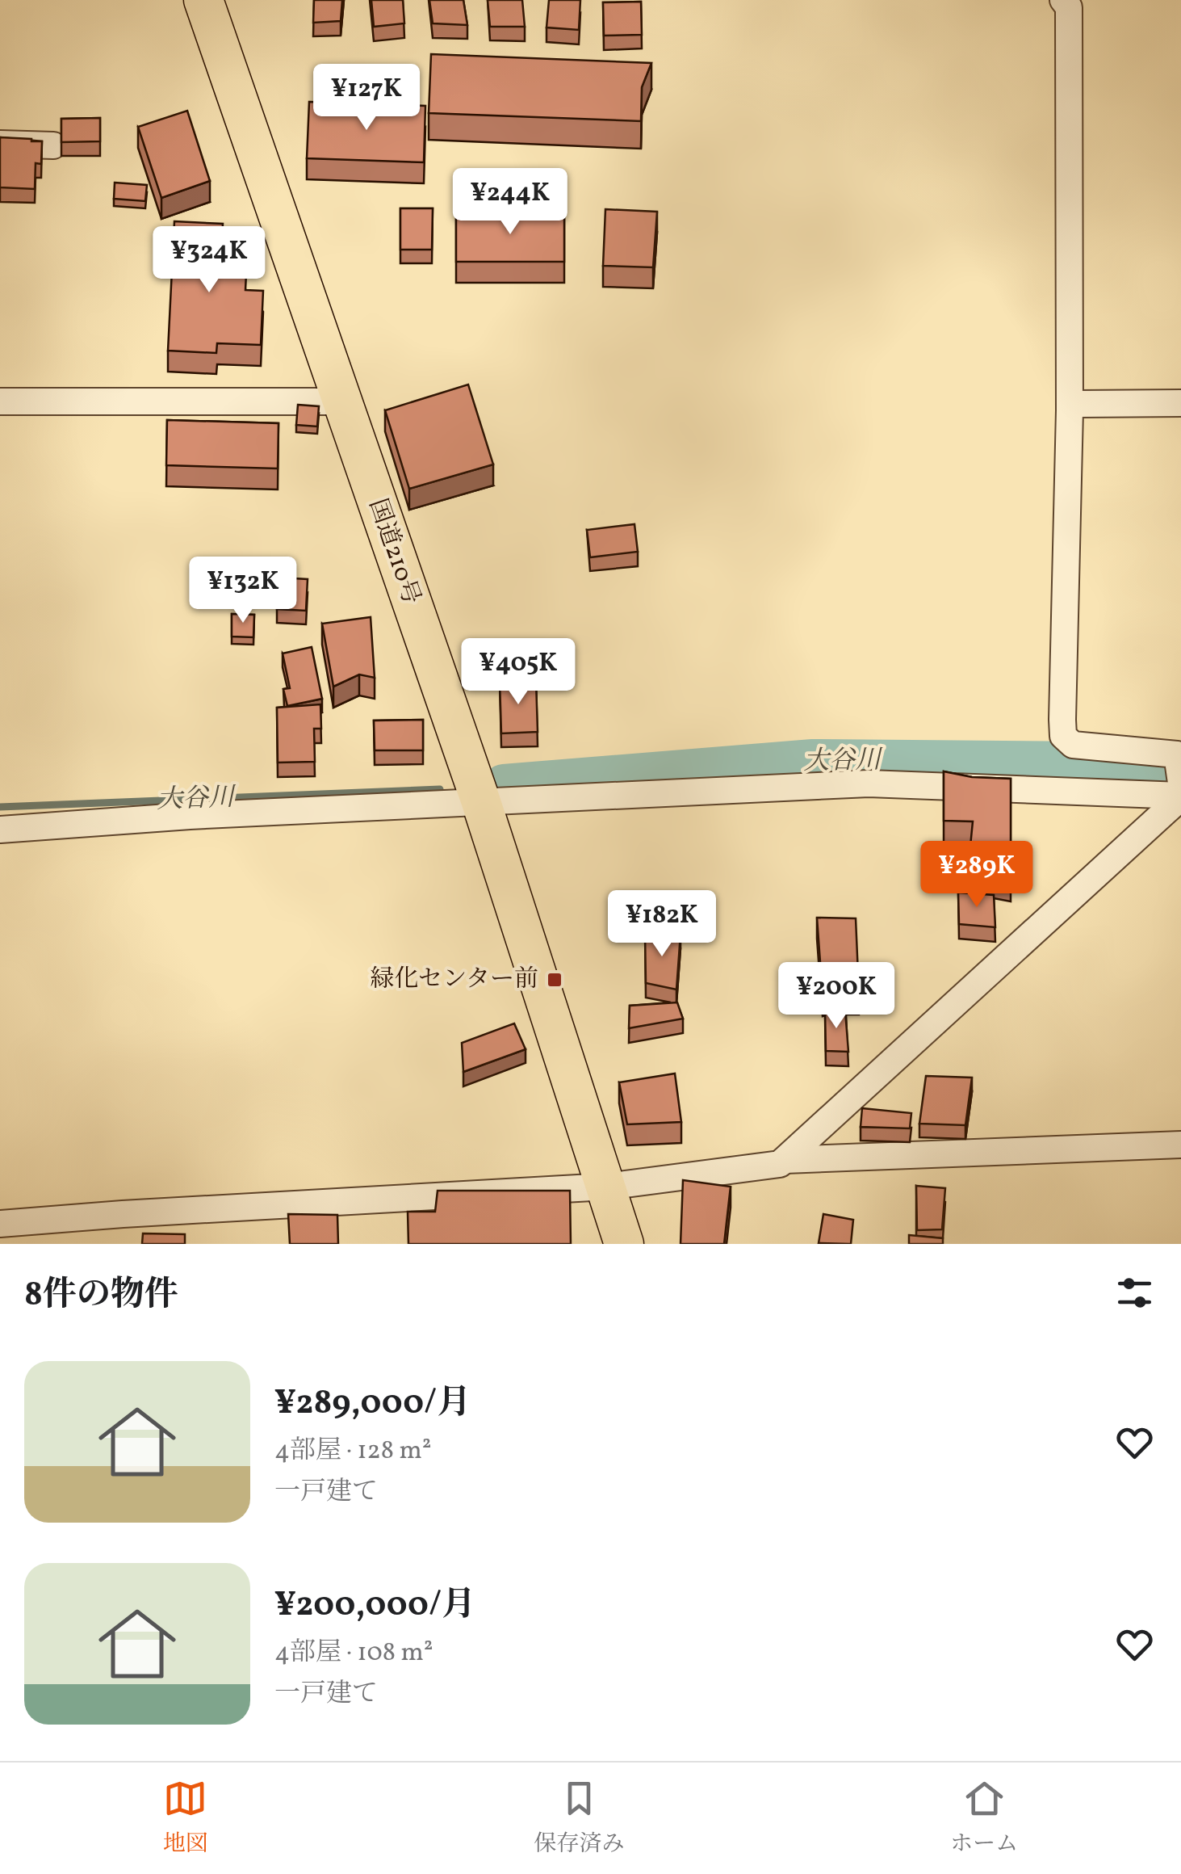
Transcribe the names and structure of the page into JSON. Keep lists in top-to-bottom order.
{
  "streets": {
    "highway": ["国道210号"]
  },
  "water": ["大谷川"],
  "places": {
    "transit": ["緑化センター前"]
  },
  "page": {
    "price": [
      "¥127K",
      "¥244K",
      "¥324K",
      "¥132K",
      "¥405K",
      "¥289K",
      "¥182K",
      "¥200K"
    ],
    "heading": "8件の物件",
    "list": [
      {
        "name": "¥289,000/月",
        "note": "4部屋 · 128 m² · 一戸建て"
      },
      {
        "name": "¥200,000/月",
        "note": "4部屋 · 108 m² · 一戸建て"
      }
    ],
    "tabs": ["地図", "保存済み", "ホーム"]
  }
}
